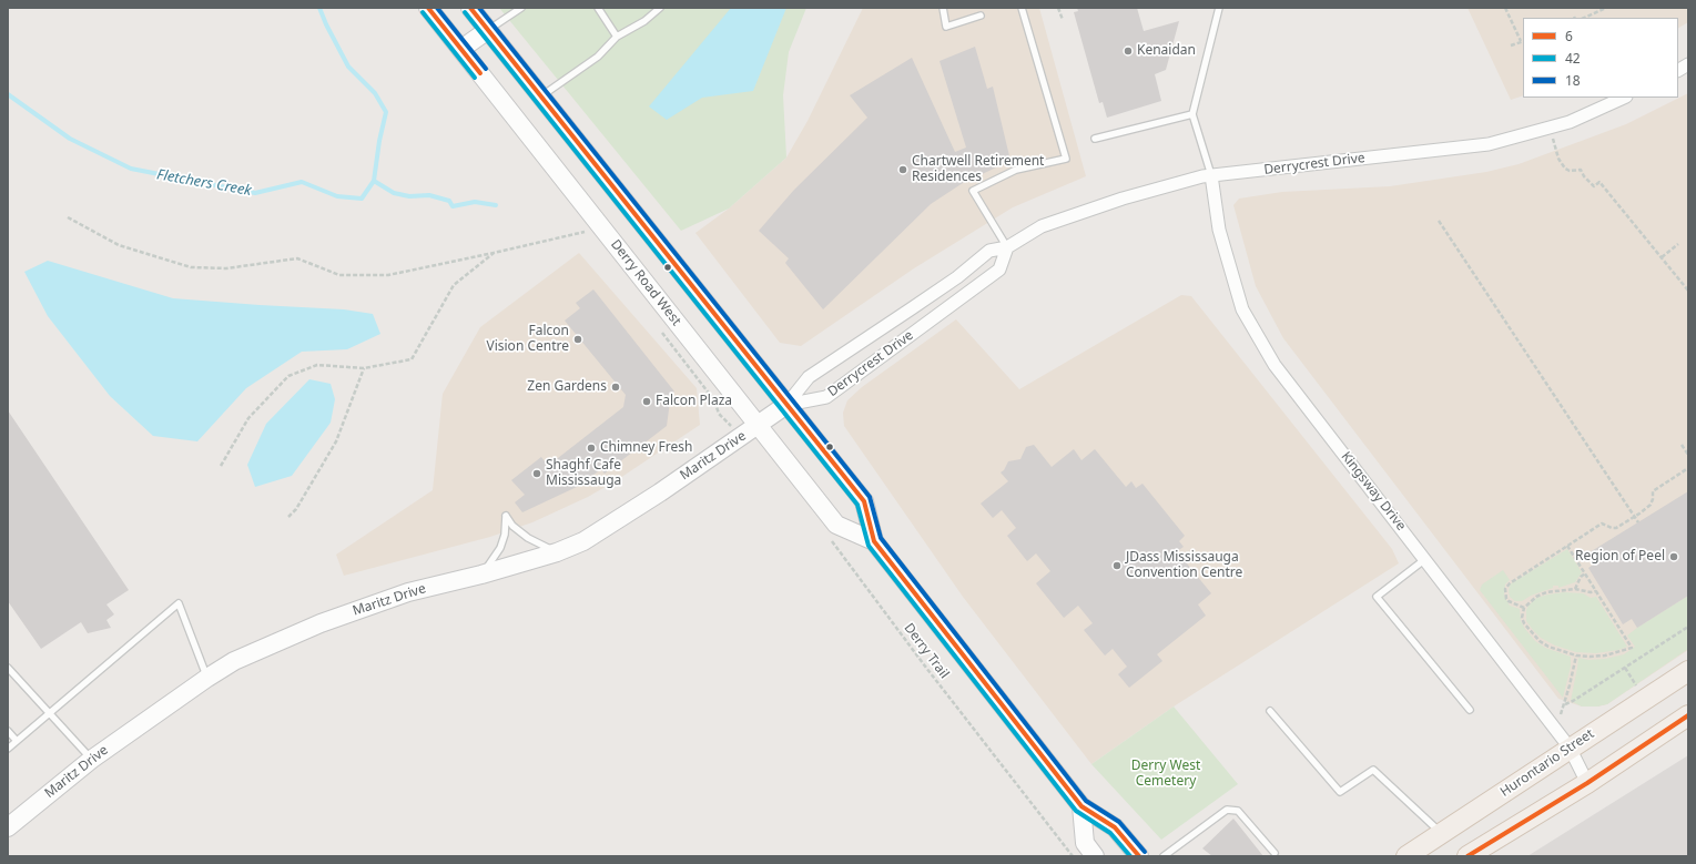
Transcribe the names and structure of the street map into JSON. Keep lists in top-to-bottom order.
{
  "streets": {
    "main road": ["Derry Road West", "Maritz Drive", "Hurontario Street"],
    "street": ["Derrycrest Drive", "Kingsway Drive"],
    "path": ["Derry Trail"]
  },
  "crossings": [
    ["Derrycrest Drive", "Derry Road West"],
    ["Derrycrest Drive", "Maritz Drive"],
    ["Derrycrest Drive", "Kingsway Drive"],
    ["Derry Road West", "Maritz Drive"],
    ["Kingsway Drive", "Hurontario Street"]
  ],
  "water": ["Fletchers Creek"],
  "parks": ["Derry West Cemetery"],
  "places": [
    "Kenaidan",
    "Chartwell Retirement Residences",
    "Falcon Vision Centre",
    "Zen Gardens",
    "Falcon Plaza",
    "Chimney Fresh",
    "Shaghf Cafe Mississauga",
    "Region of Peel",
    "JDass Mississauga Convention Centre"
  ],
  "lines": ["transit line 6", "transit line 18", "transit line 42"],
  "legend": ["6", "42", "18"]
}
